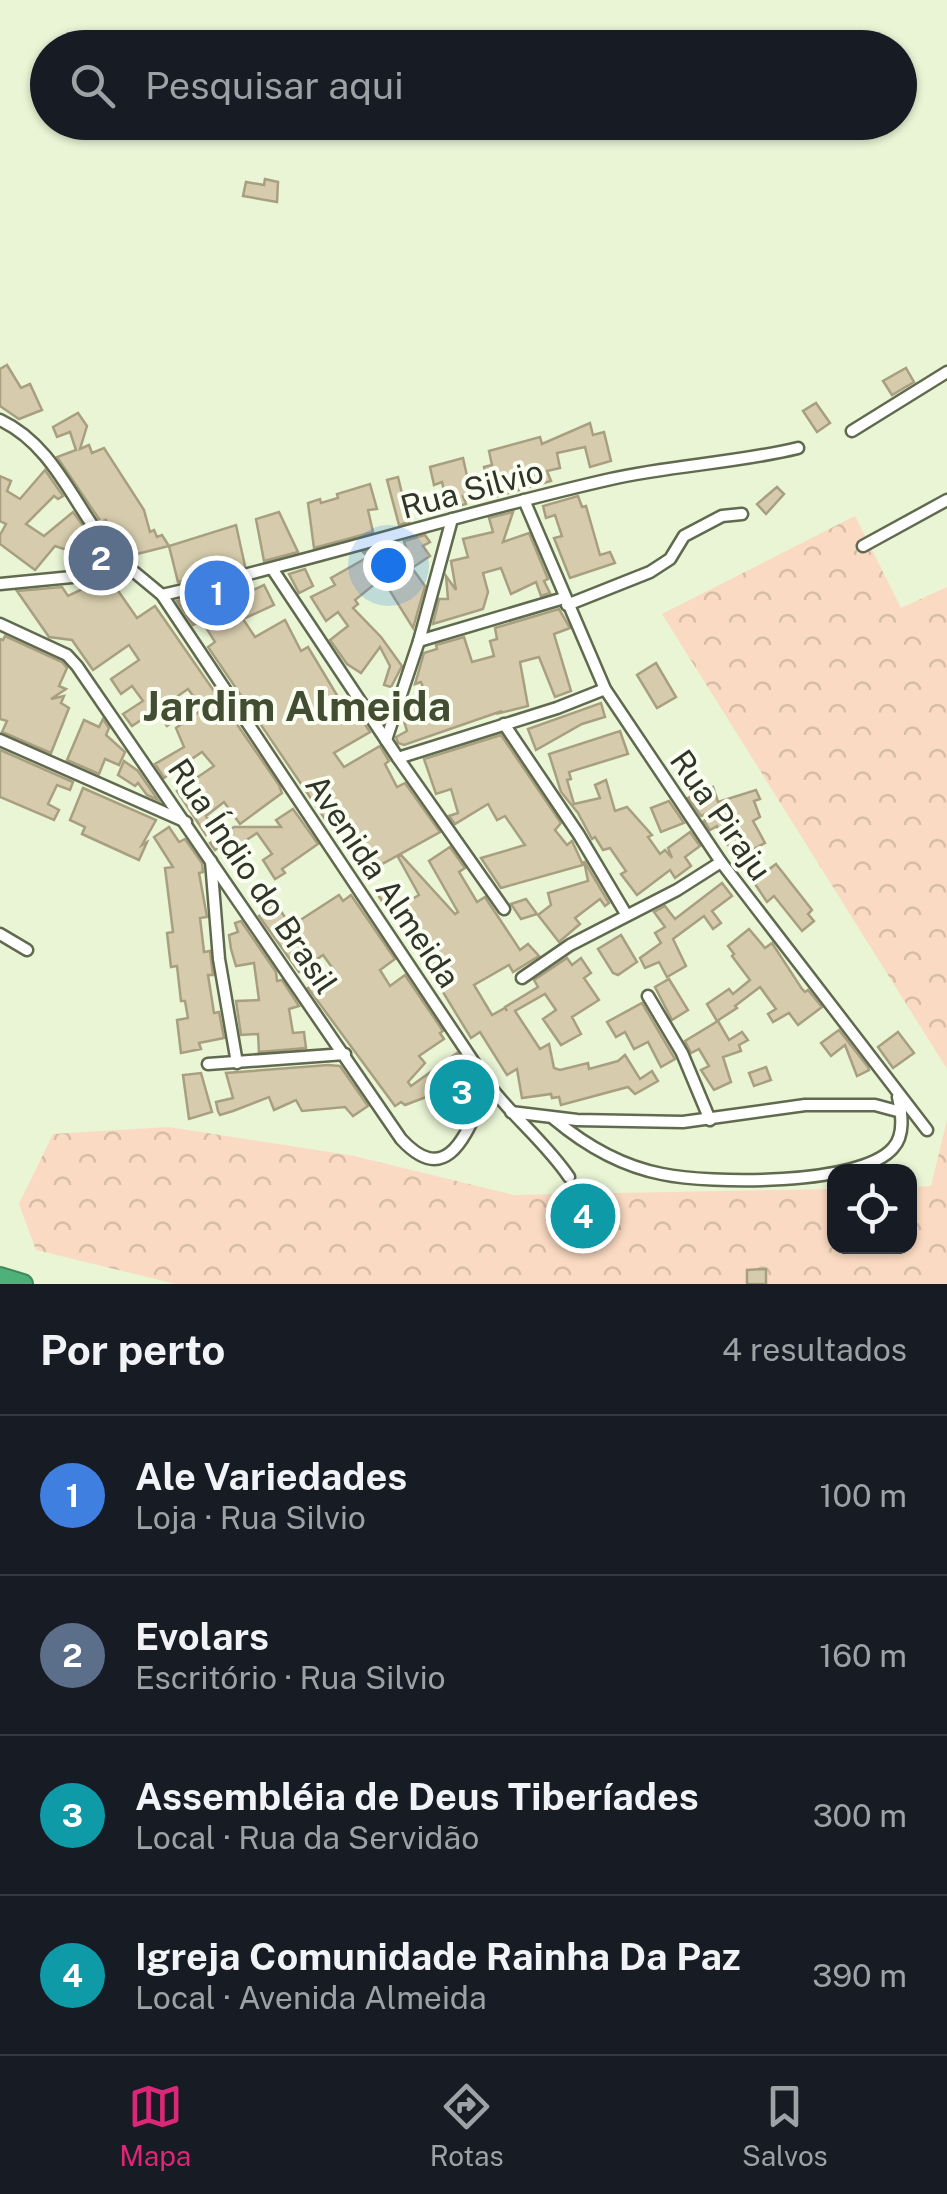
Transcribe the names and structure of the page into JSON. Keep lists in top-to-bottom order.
{
  "streets": {
    "street": [
      "Rua Silvio",
      "Rua Piraju",
      "Rua Índio do Brasil",
      "Avenida Almeida"
    ]
  },
  "crossings": [
    ["Rua Silvio", "Rua Piraju"],
    ["Rua Silvio", "Avenida Almeida"],
    ["Rua Índio do Brasil", "Avenida Almeida"]
  ],
  "districts": ["Jardim Almeida"],
  "page": {
    "search": "Pesquisar aqui",
    "pins": [
      "2",
      "1",
      "3",
      "4"
    ],
    "heading": ["Por perto", "4 resultados"],
    "list": [
      {
        "mark": "1",
        "name": "Ale Variedades",
        "note": "Loja · Rua Silvio",
        "value": "100 m"
      },
      {
        "mark": "2",
        "name": "Evolars",
        "note": "Escritório · Rua Silvio",
        "value": "160 m"
      },
      {
        "mark": "3",
        "name": "Assembléia de Deus Tiberíades",
        "note": "Local · Rua da Servidão",
        "value": "300 m"
      },
      {
        "mark": "4",
        "name": "Igreja Comunidade Rainha Da Paz",
        "note": "Local · Avenida Almeida",
        "value": "390 m"
      }
    ],
    "nav": ["Mapa", "Rotas", "Salvos"]
  }
}
